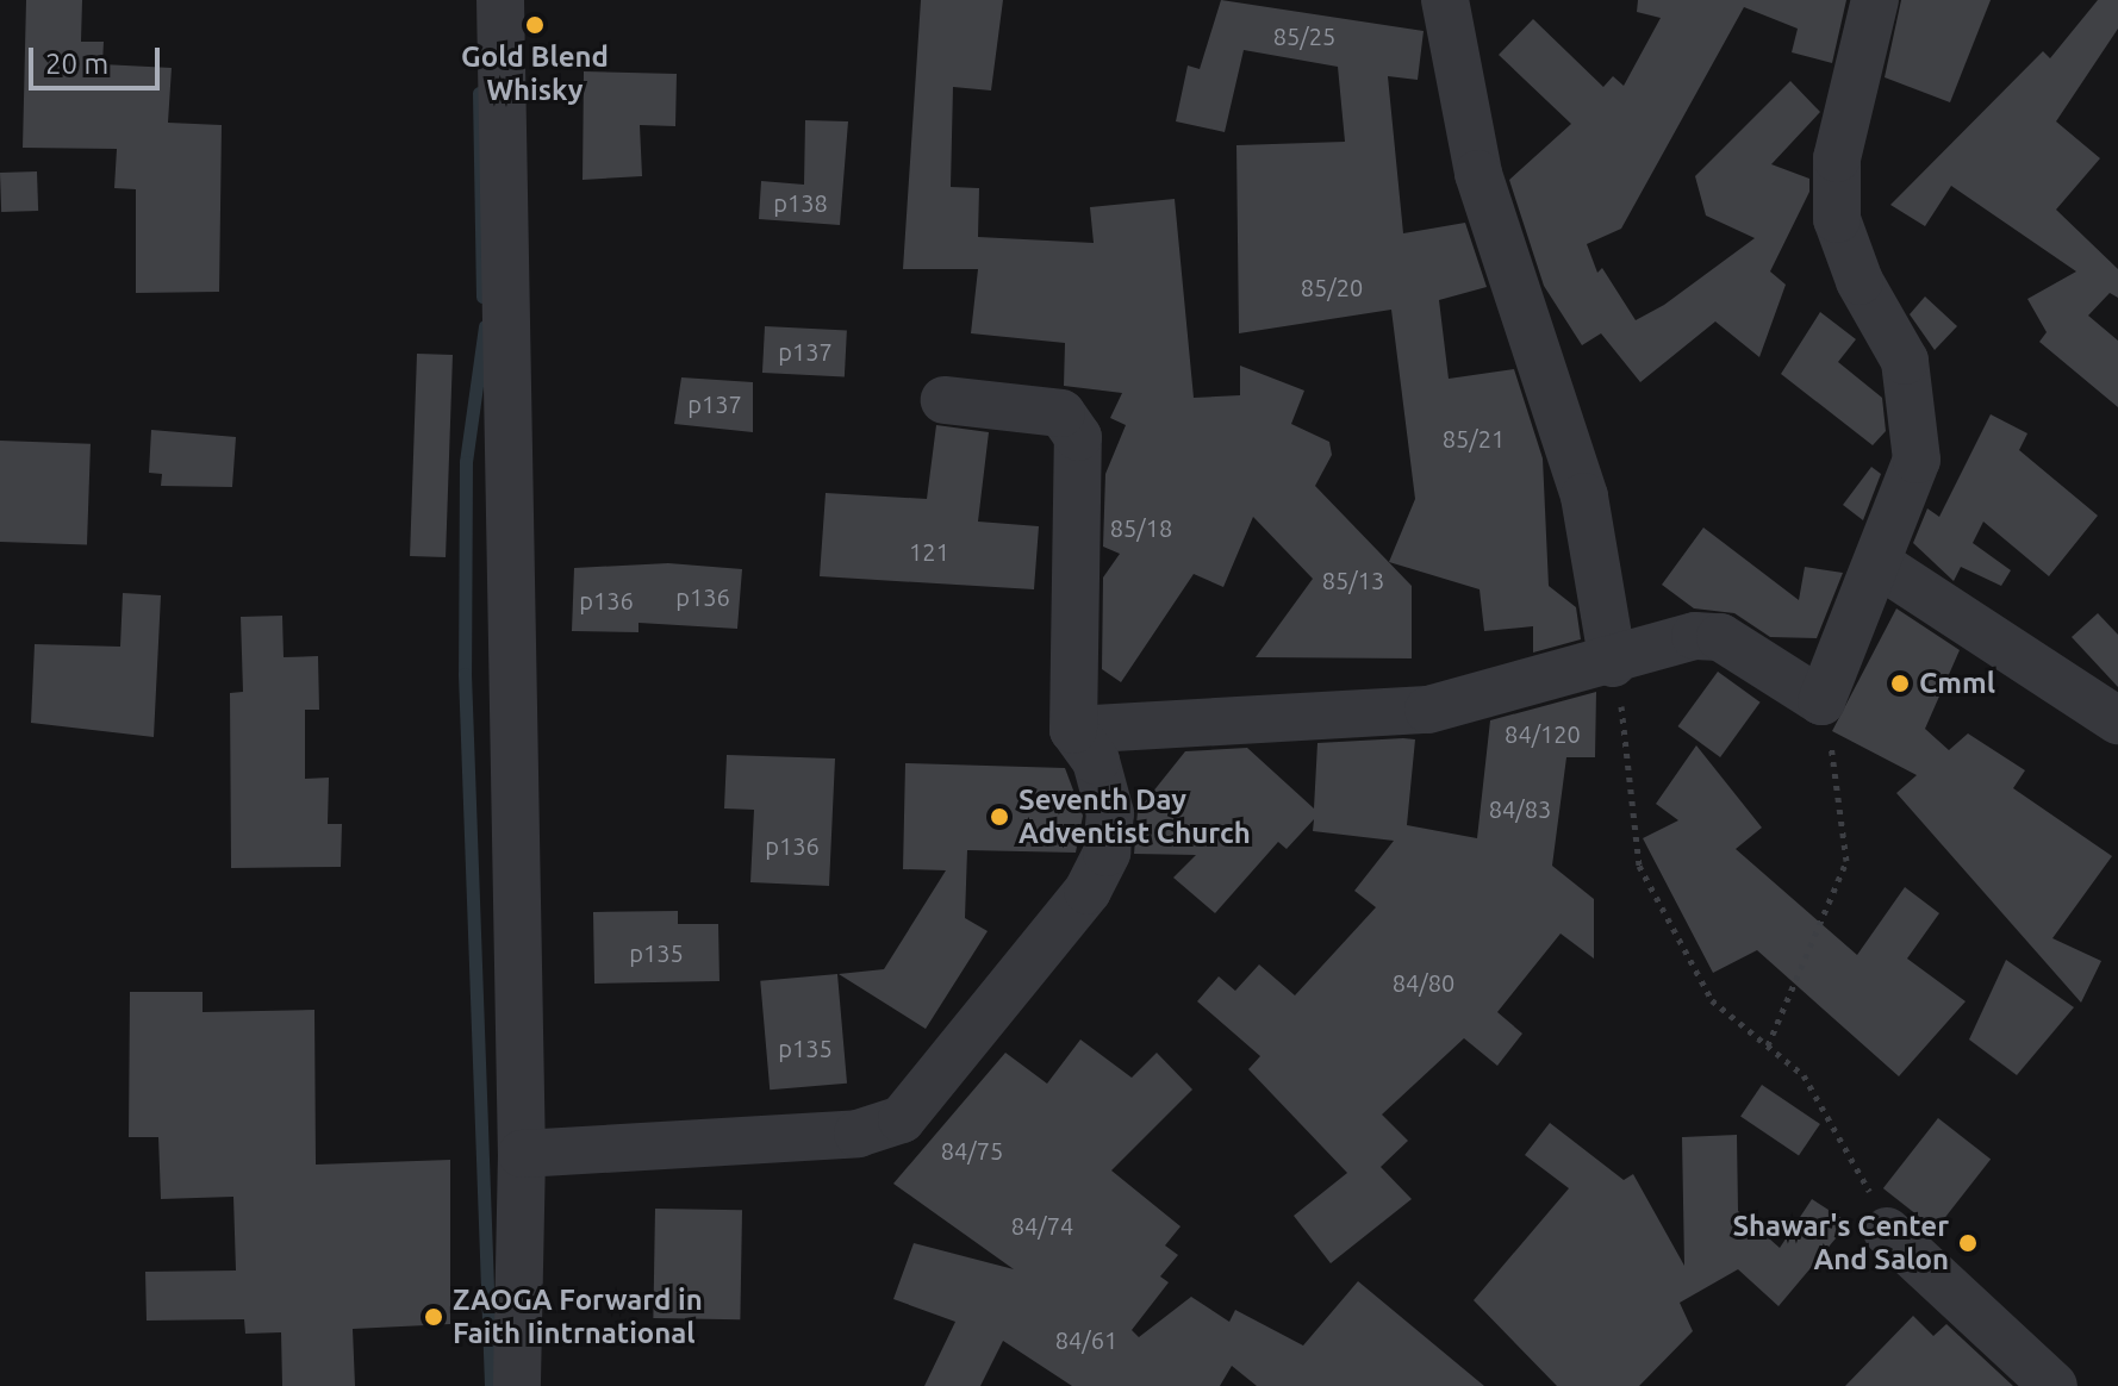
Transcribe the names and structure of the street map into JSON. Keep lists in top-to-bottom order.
{
  "places": [
    "Gold Blend Whisky",
    "Cmml",
    "Seventh Day Adventist Church",
    "Shawar's Center And Salon",
    "ZAOGA Forward in Faith Iintrnational"
  ],
  "house_numbers": [
    "85/25",
    "p138",
    "85/20",
    "p137",
    "p137",
    "85/21",
    "85/18",
    "121",
    "85/13",
    "p136",
    "p136",
    "84/120",
    "84/83",
    "p136",
    "p135",
    "84/80",
    "p135",
    "84/75",
    "84/74",
    "84/61"
  ],
  "scale_bar": "20 m"
}
